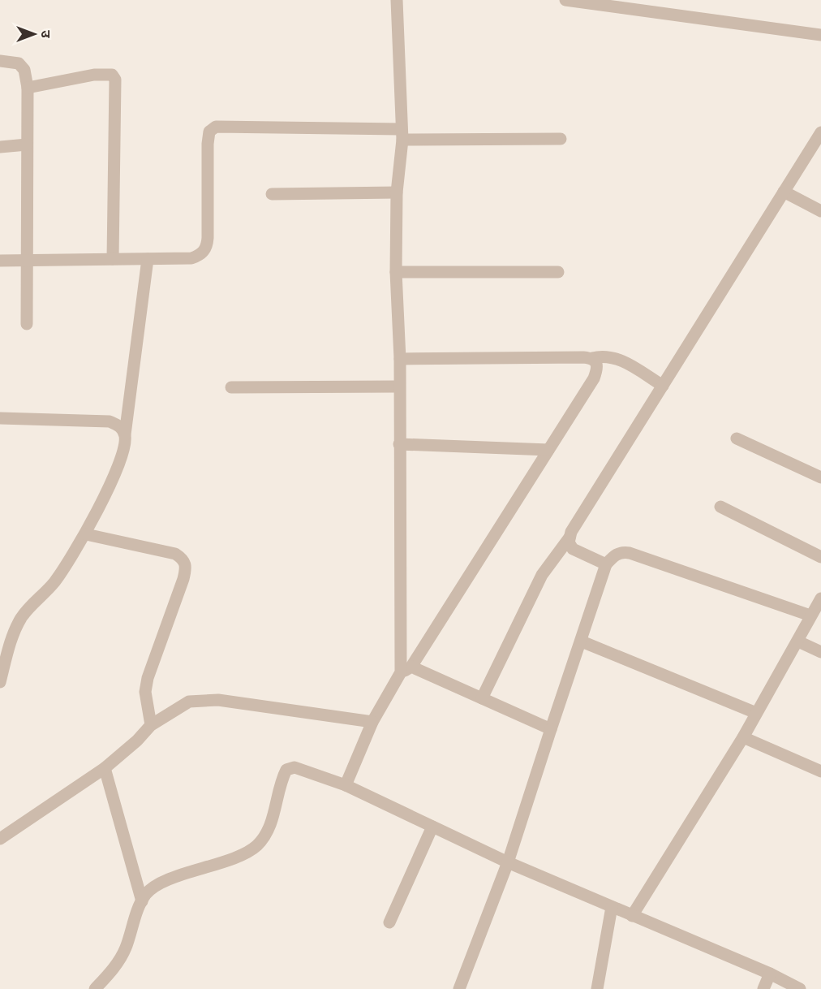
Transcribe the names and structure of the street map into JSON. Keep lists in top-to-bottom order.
{
  "north": "right"
}
